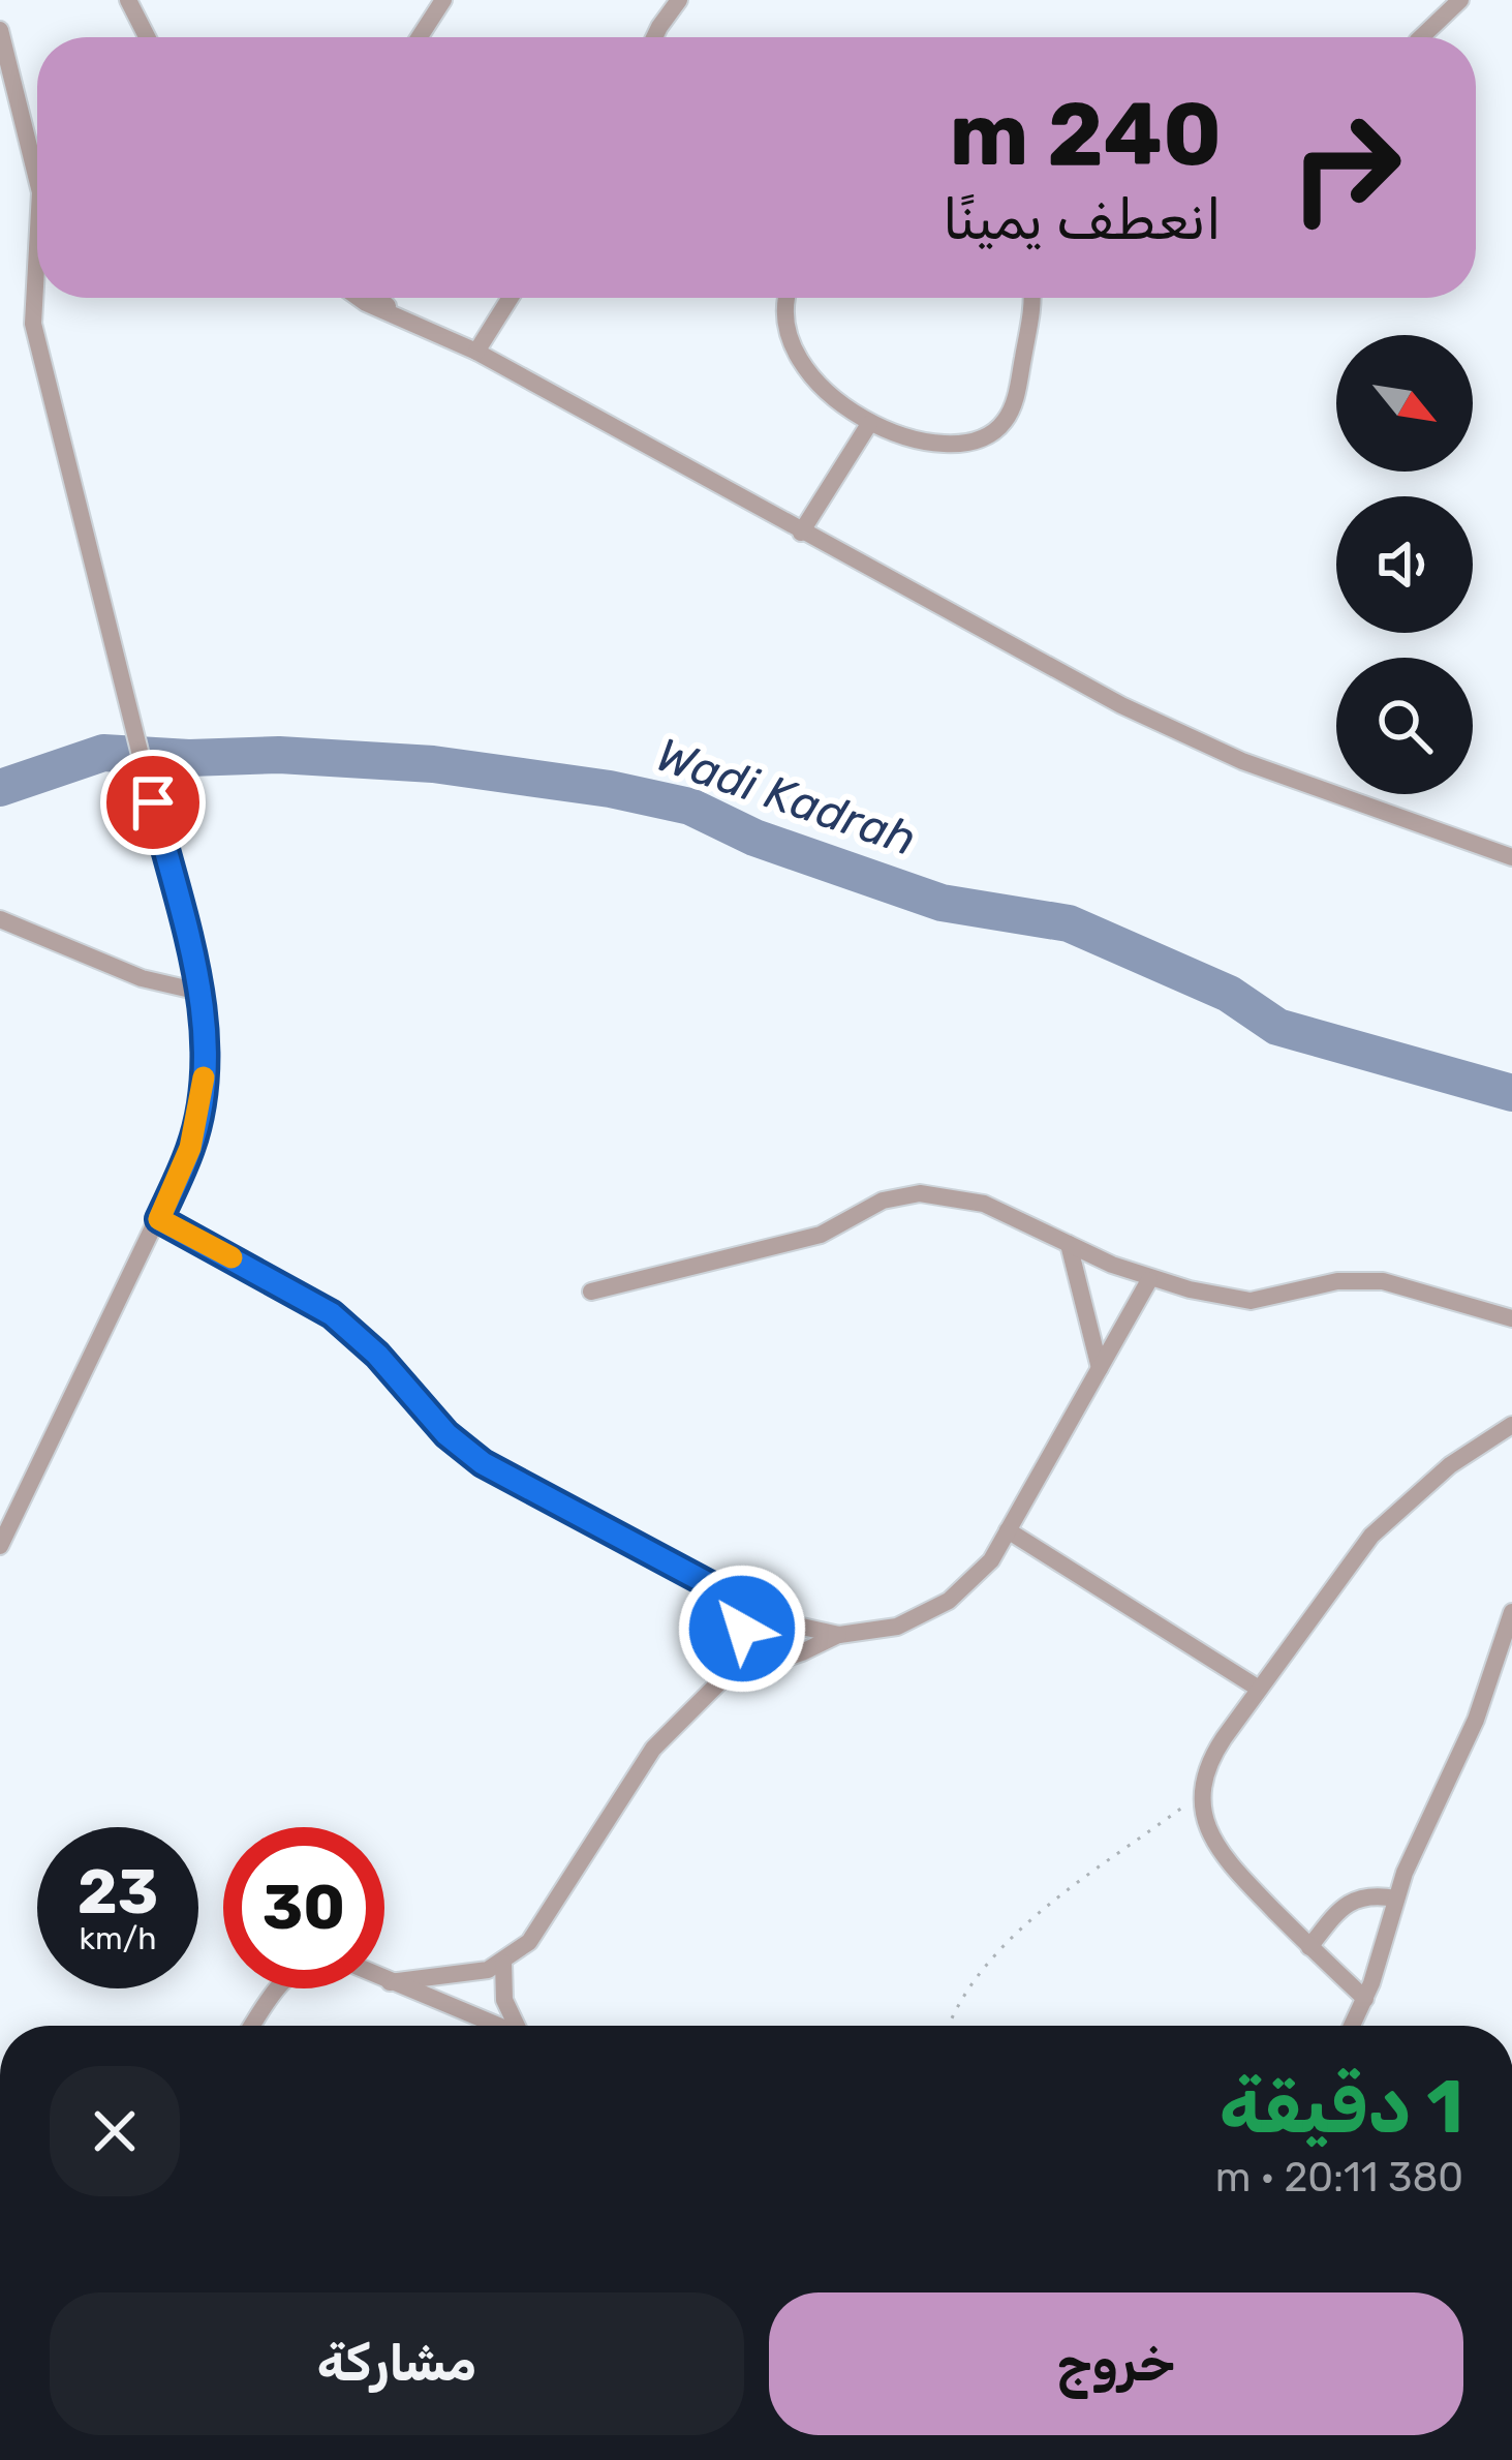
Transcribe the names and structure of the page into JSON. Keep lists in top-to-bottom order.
{
  "water": ["Wadi Kadrah"],
  "north": "bottom right",
  "page": {
    "turn": ["240 m", "انعطف يمينًا"],
    "speed": "23 km/h",
    "limit": "30",
    "heading": ["1 دقيقة", "380 m · 20:11"],
    "buttons": ["خروج", "مشاركة"]
  }
}
